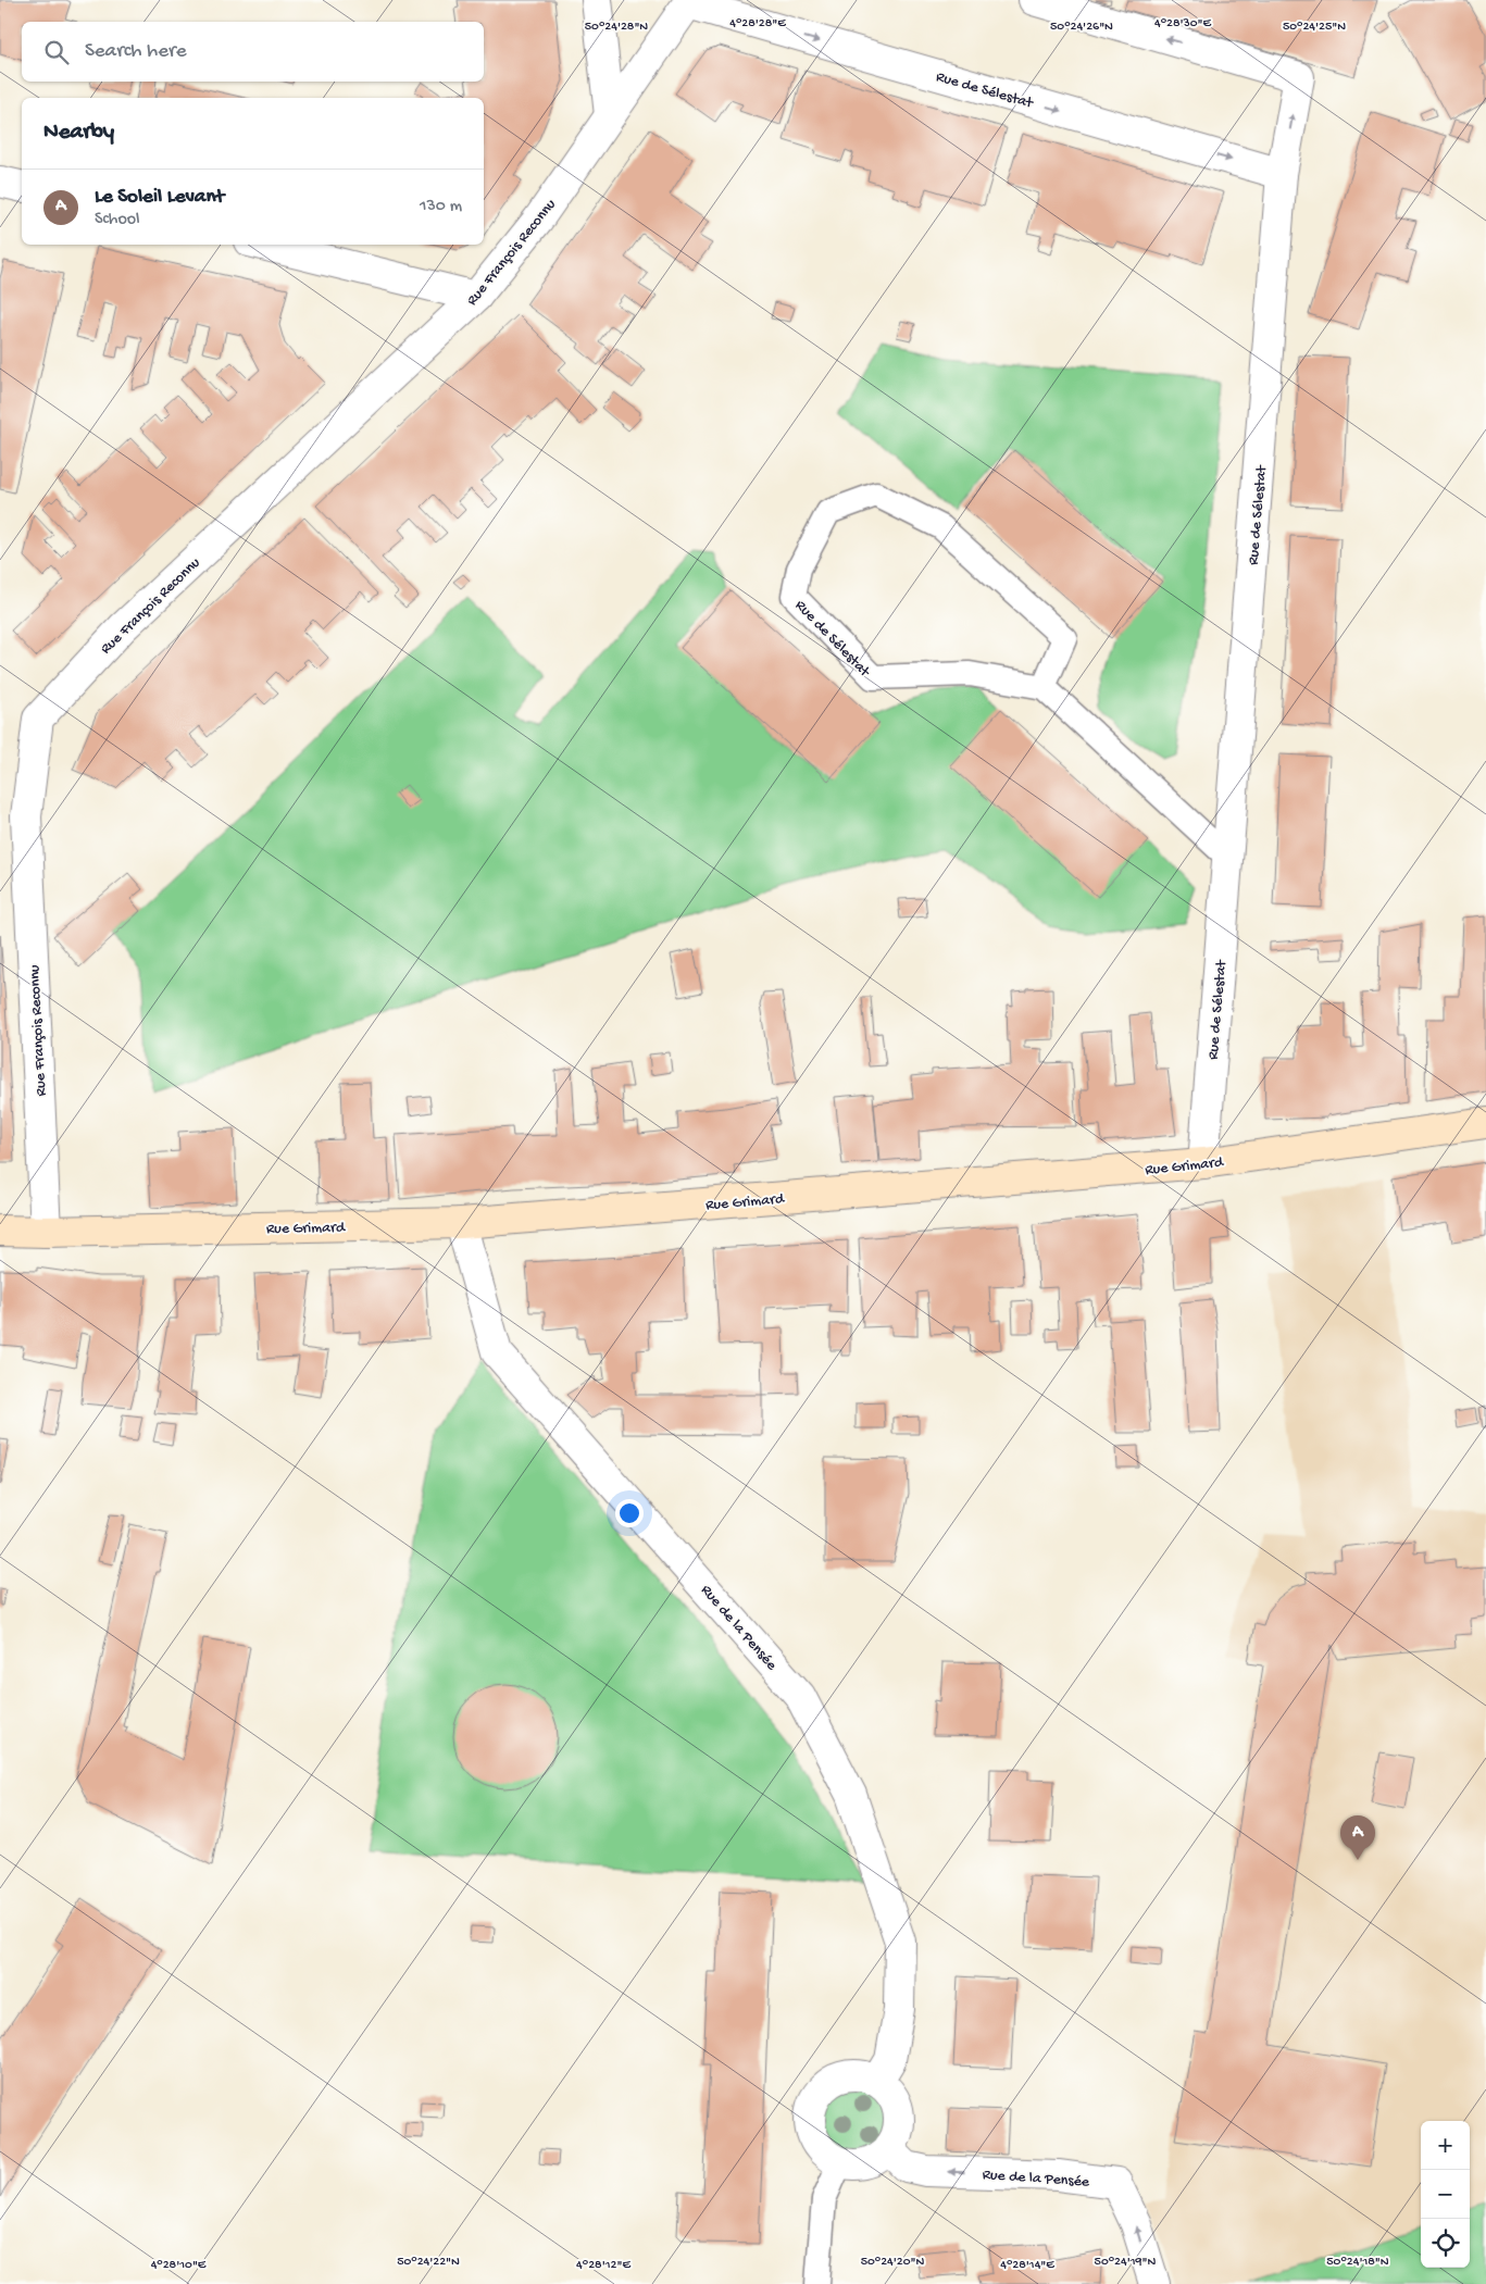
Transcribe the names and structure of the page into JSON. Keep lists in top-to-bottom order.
{
  "streets": {
    "street": [
      "Rue de Sélestat",
      "Rue François Reconnu",
      "Rue Grimard",
      "Rue de la Pensée"
    ]
  },
  "crossings": [
    ["Rue de Sélestat", "Rue François Reconnu"],
    ["Rue de Sélestat", "Rue Grimard"],
    ["Rue François Reconnu", "Rue Grimard"],
    ["Rue Grimard", "Rue de la Pensée"]
  ],
  "page": {
    "search": "Search here",
    "heading": "Nearby",
    "list": [
      {
        "mark": "A",
        "name": "Le Soleil Levant",
        "note": "School",
        "value": "130 m"
      }
    ],
    "pins": "A",
    "map_buttons": ["+", "−"]
  },
  "coordinates": [
    "4°28'30\"E",
    "4°28'28\"E",
    "50°24'28\"N",
    "50°24'26\"N",
    "50°24'25\"N",
    "50°24'22\"N",
    "50°24'20\"N",
    "50°24'19\"N",
    "50°24'18\"N",
    "4°28'10\"E",
    "4°28'12\"E",
    "4°28'14\"E"
  ]
}
